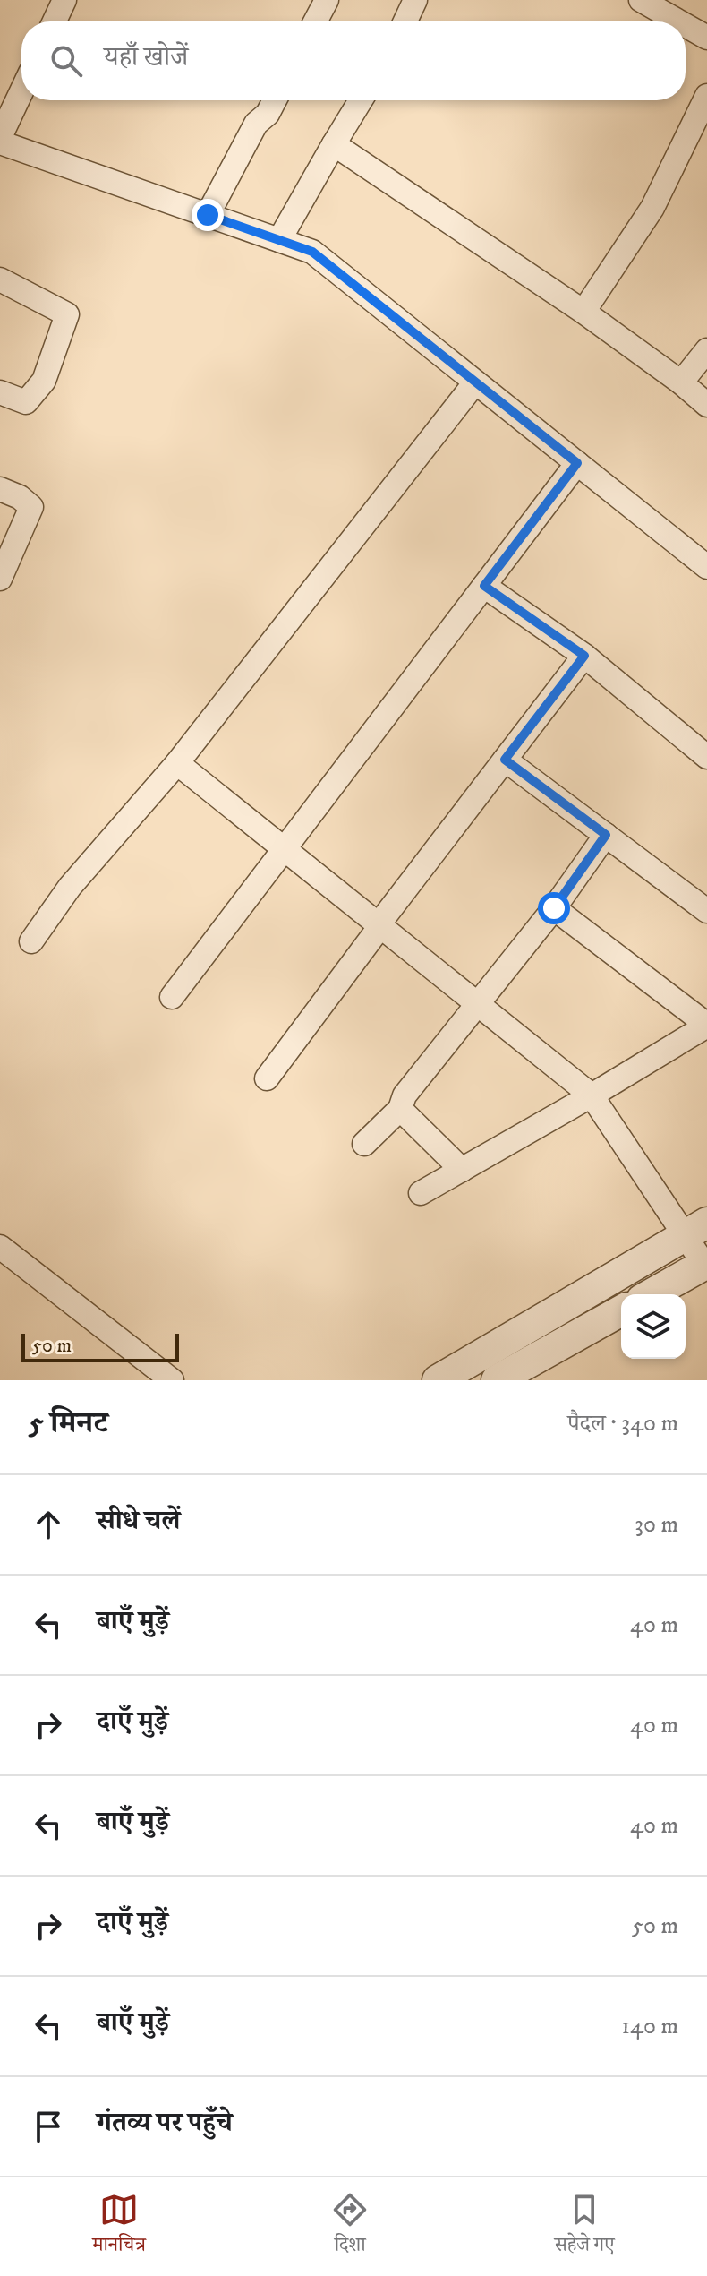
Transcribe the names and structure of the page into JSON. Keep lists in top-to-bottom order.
{
  "scale_bar": "50 m",
  "page": {
    "search": "यहाँ खोजें",
    "scale": "50 m",
    "heading": ["5 मिनट", "पैदल · 340 m"],
    "list": [
      ["सीधे चलें", "30 m"],
      ["बाएँ मुड़ें", "40 m"],
      ["दाएँ मुड़ें", "40 m"],
      ["बाएँ मुड़ें", "40 m"],
      ["दाएँ मुड़ें", "50 m"],
      ["बाएँ मुड़ें", "140 m"],
      "गंतव्य पर पहुँचे"
    ],
    "nav": ["मानचित्र", "दिशा", "सहेजे गए"]
  }
}
